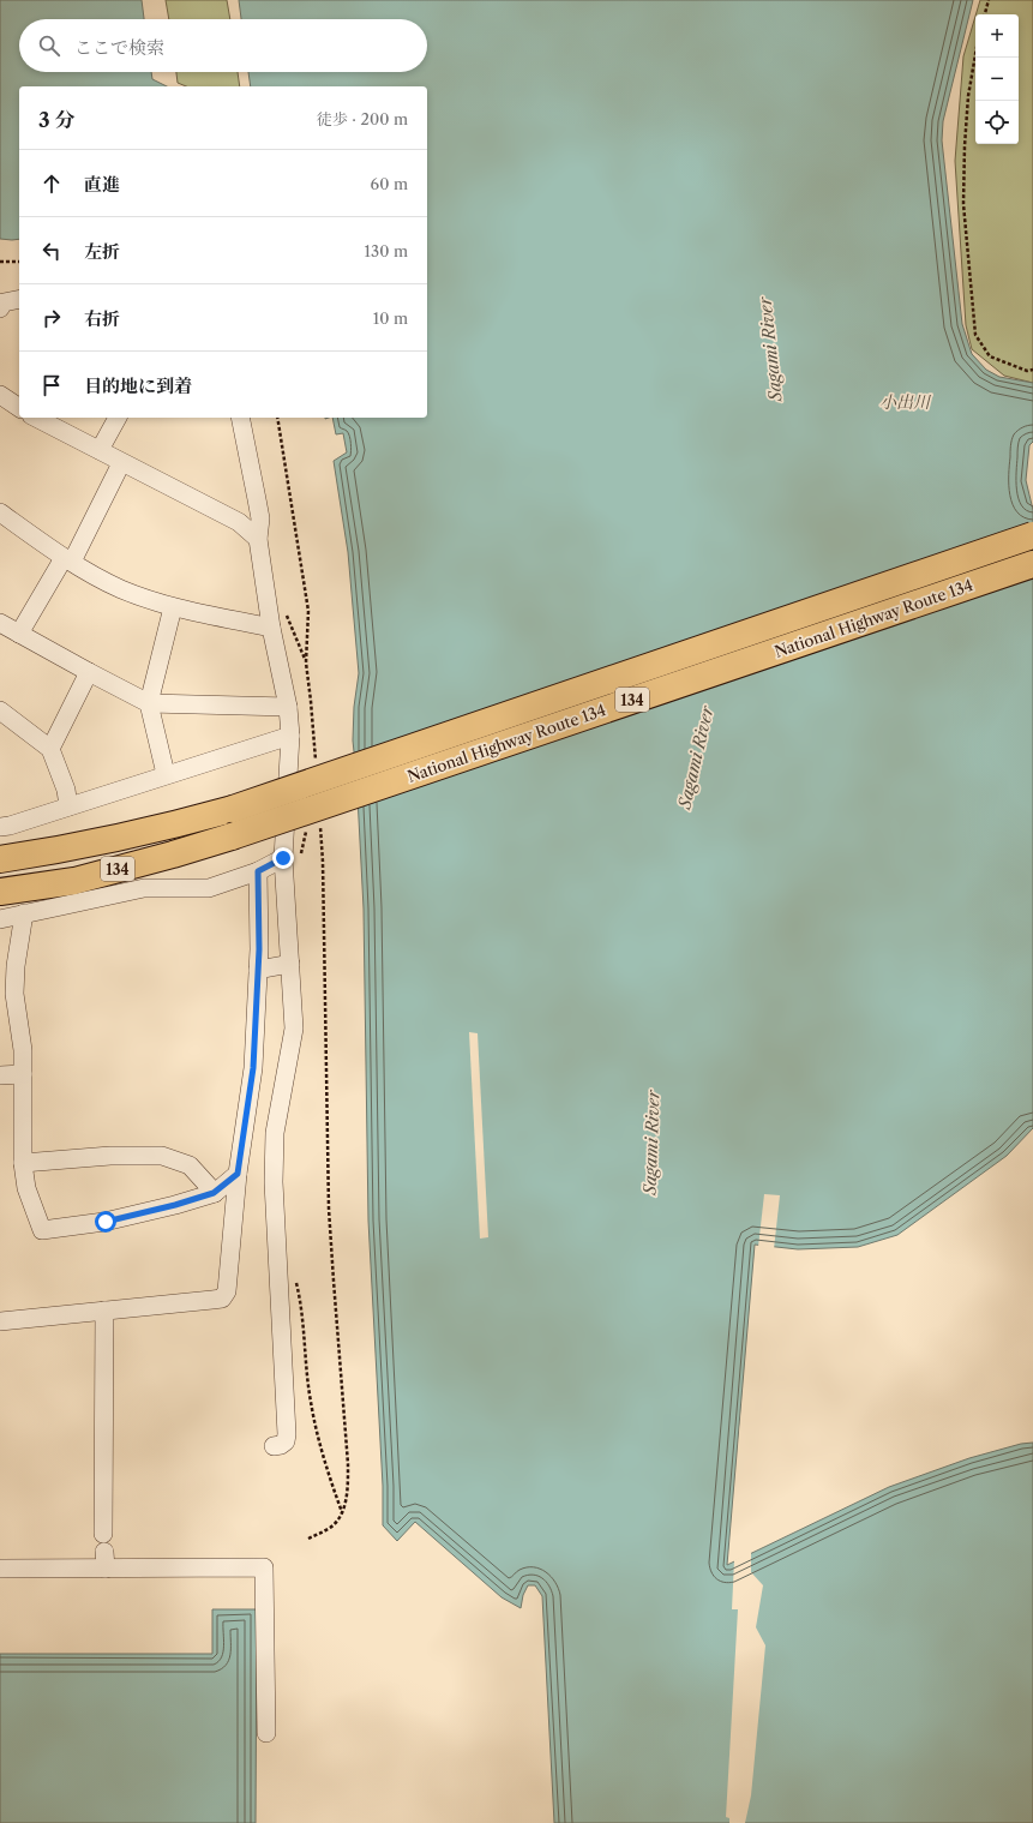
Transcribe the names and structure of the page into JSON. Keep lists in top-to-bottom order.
{
  "streets": {
    "highway": ["National Highway Route 134", "134"]
  },
  "water": ["Sagami River", "小出川"],
  "page": {
    "map_buttons": ["+", "−"],
    "search": "ここで検索",
    "heading": ["3 分", "徒歩 · 200 m"],
    "list": [
      ["直進", "60 m"],
      ["左折", "130 m"],
      ["右折", "10 m"],
      "目的地に到着"
    ]
  }
}
